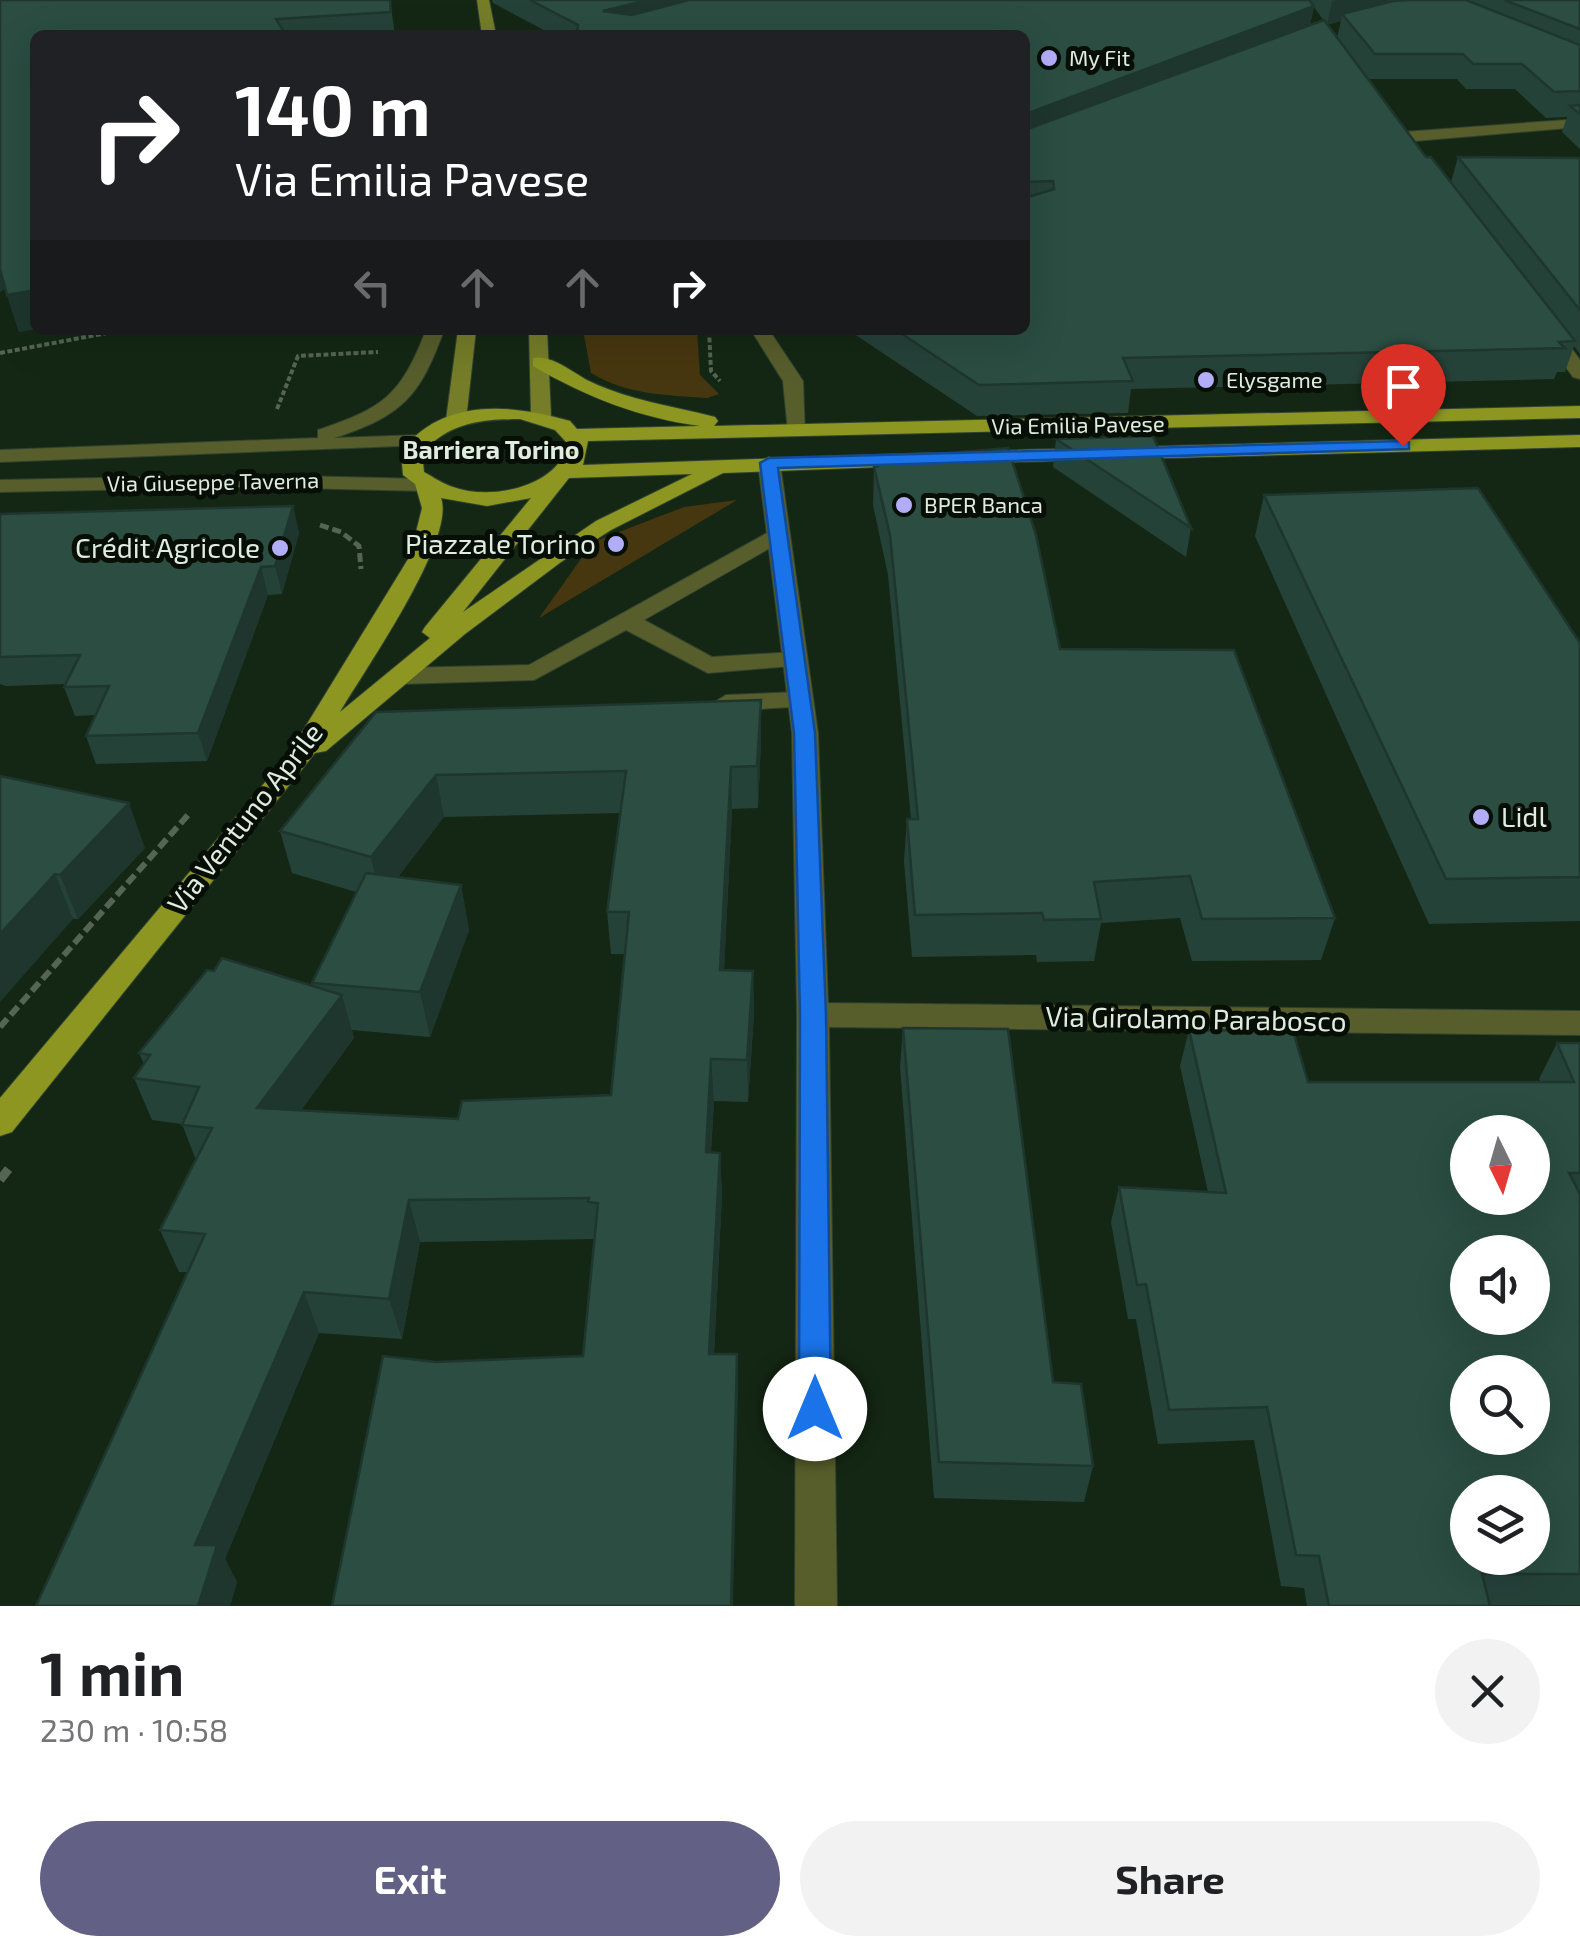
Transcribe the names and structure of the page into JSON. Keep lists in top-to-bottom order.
{
  "streets": {
    "main road": ["Via Emilia Pavese", "Via Ventuno Aprile"],
    "street": ["Via Giuseppe Taverna", "Via Girolamo Parabosco"]
  },
  "crossings": [
    ["Via Giuseppe Taverna", "Via Ventuno Aprile"]
  ],
  "districts": ["Barriera Torino"],
  "places": [
    "My Fit",
    "Elysgame",
    "BPER Banca",
    "Piazzale Torino",
    "Crédit Agricole",
    "Lidl"
  ],
  "north": "bottom",
  "page": {
    "turn": ["140 m", "Via Emilia Pavese"],
    "heading": ["1 min", "230 m · 10:58"],
    "buttons": ["Exit", "Share"]
  }
}
